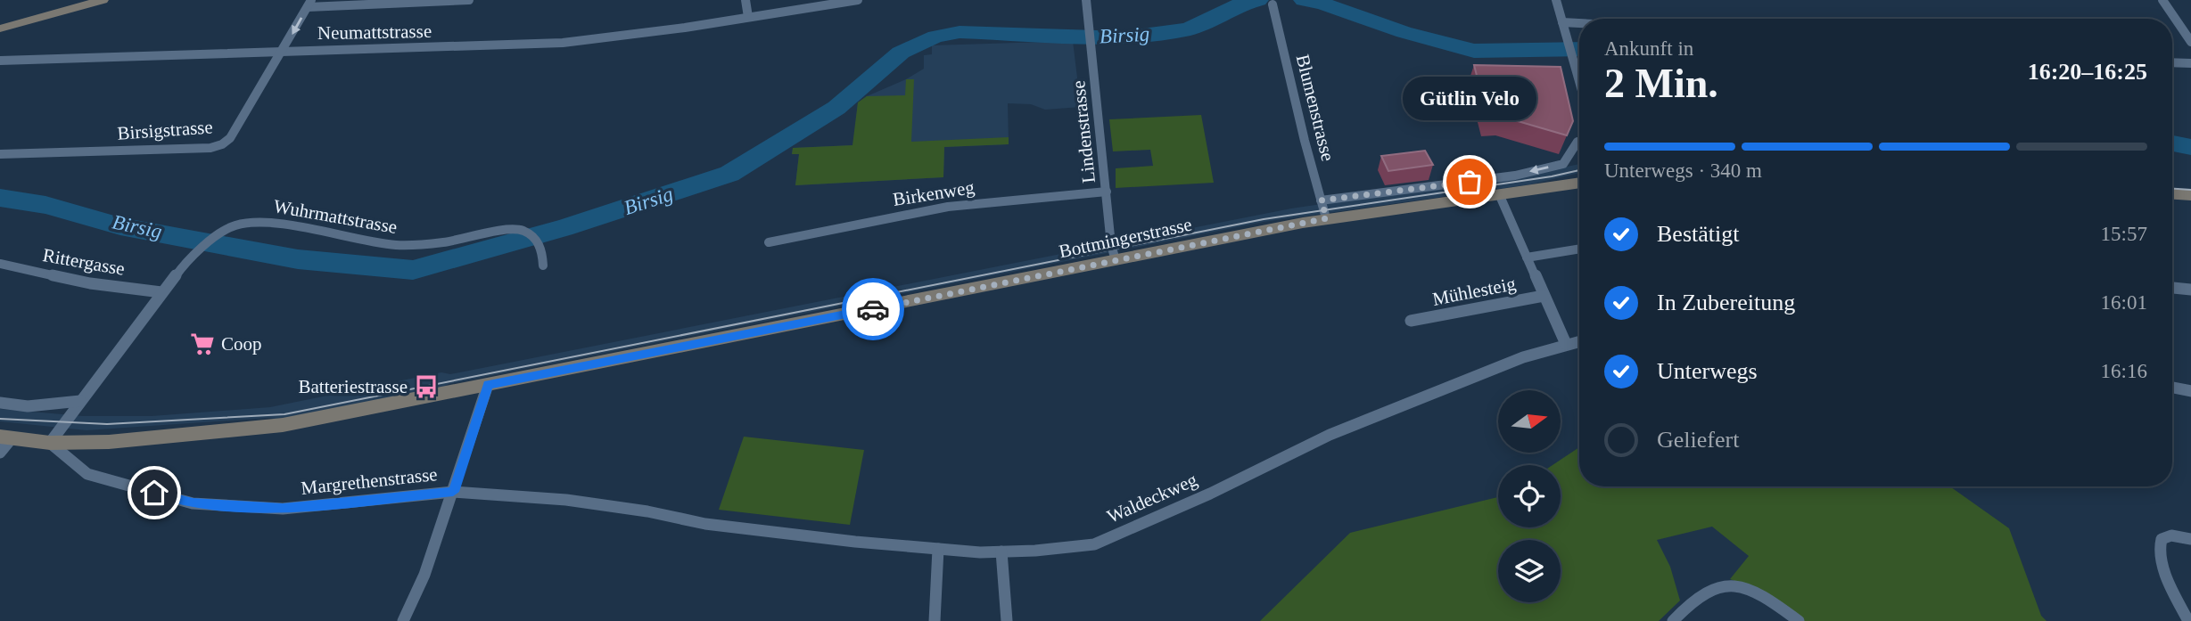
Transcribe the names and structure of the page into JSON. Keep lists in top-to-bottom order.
{
  "streets": {
    "main road": ["Bottmingerstrasse"],
    "street": [
      "Neumattstrasse",
      "Blumenstrasse",
      "Birsigstrasse",
      "Lindenstrasse",
      "Birkenweg",
      "Wuhrmattstrasse",
      "Rittergasse",
      "Mühlesteig",
      "Margrethenstrasse",
      "Waldeckweg"
    ]
  },
  "crossings": [
    ["Neumattstrasse", "Birsigstrasse"],
    ["Blumenstrasse", "Bottmingerstrasse"],
    ["Lindenstrasse", "Birkenweg"],
    ["Lindenstrasse", "Bottmingerstrasse"],
    ["Wuhrmattstrasse", "Bottmingerstrasse"],
    ["Wuhrmattstrasse", "Rittergasse"],
    ["Wuhrmattstrasse", "Margrethenstrasse"],
    ["Bottmingerstrasse", "Mühlesteig"],
    ["Bottmingerstrasse", "Margrethenstrasse"],
    ["Mühlesteig", "Waldeckweg"],
    ["Margrethenstrasse", "Waldeckweg"]
  ],
  "water": ["Birsig"],
  "places": {
    "other": ["Gütlin Velo"],
    "supermarket": ["Coop"],
    "bus stop": ["Batteriestrasse"]
  },
  "north": "right",
  "page": {
    "heading": ["2 Min.", "Ankunft in", "16:20–16:25"],
    "bubble": "Gütlin Velo",
    "bar": "Unterwegs · 340 m",
    "list": [
      ["Bestätigt", "15:57"],
      ["In Zubereitung", "16:01"],
      ["Unterwegs", "16:16"],
      "Geliefert"
    ]
  }
}
